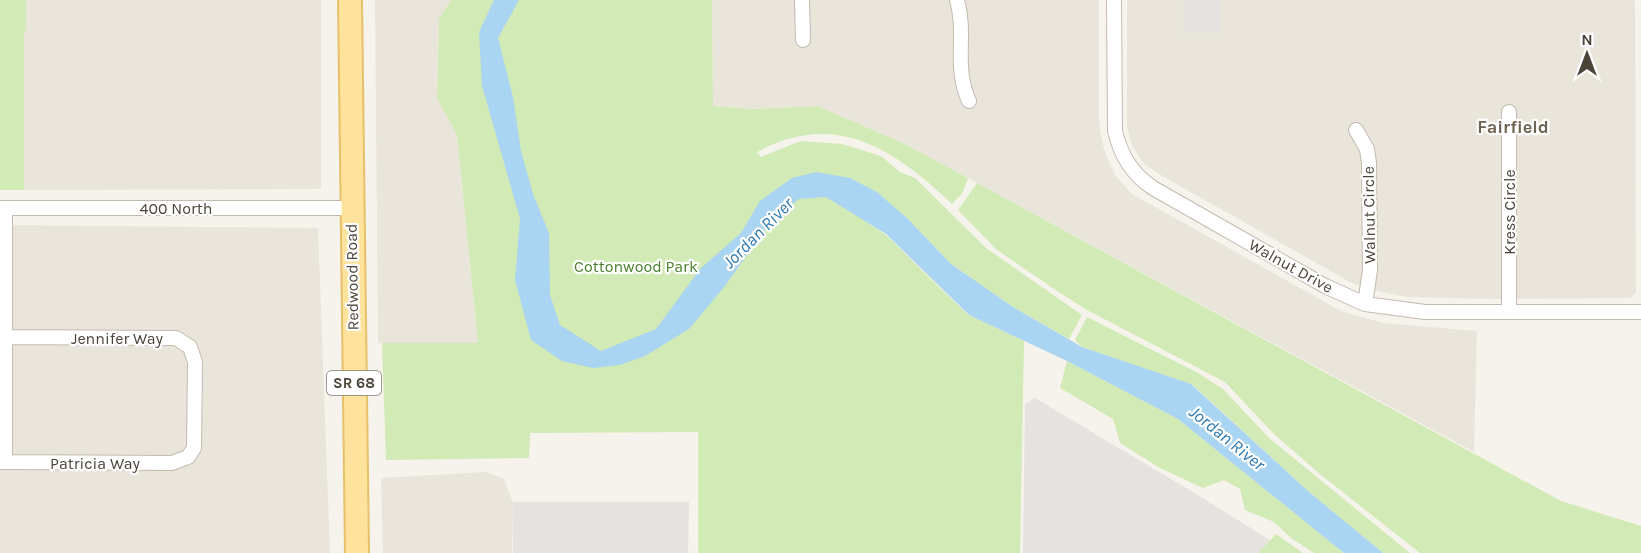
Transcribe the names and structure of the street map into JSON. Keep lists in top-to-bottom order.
{
  "streets": {
    "main road": ["Redwood Road", "SR 68"],
    "street": [
      "400 North",
      "Kress Circle",
      "Walnut Circle",
      "Walnut Drive",
      "Jennifer Way",
      "Patricia Way"
    ]
  },
  "crossings": [
    ["400 North", "Redwood Road"],
    ["Kress Circle", "Walnut Drive"],
    ["Walnut Circle", "Walnut Drive"],
    ["Jennifer Way", "Patricia Way"]
  ],
  "districts": ["Fairfield"],
  "water": ["Jordan River"],
  "parks": ["Cottonwood Park"],
  "north": "top"
}
